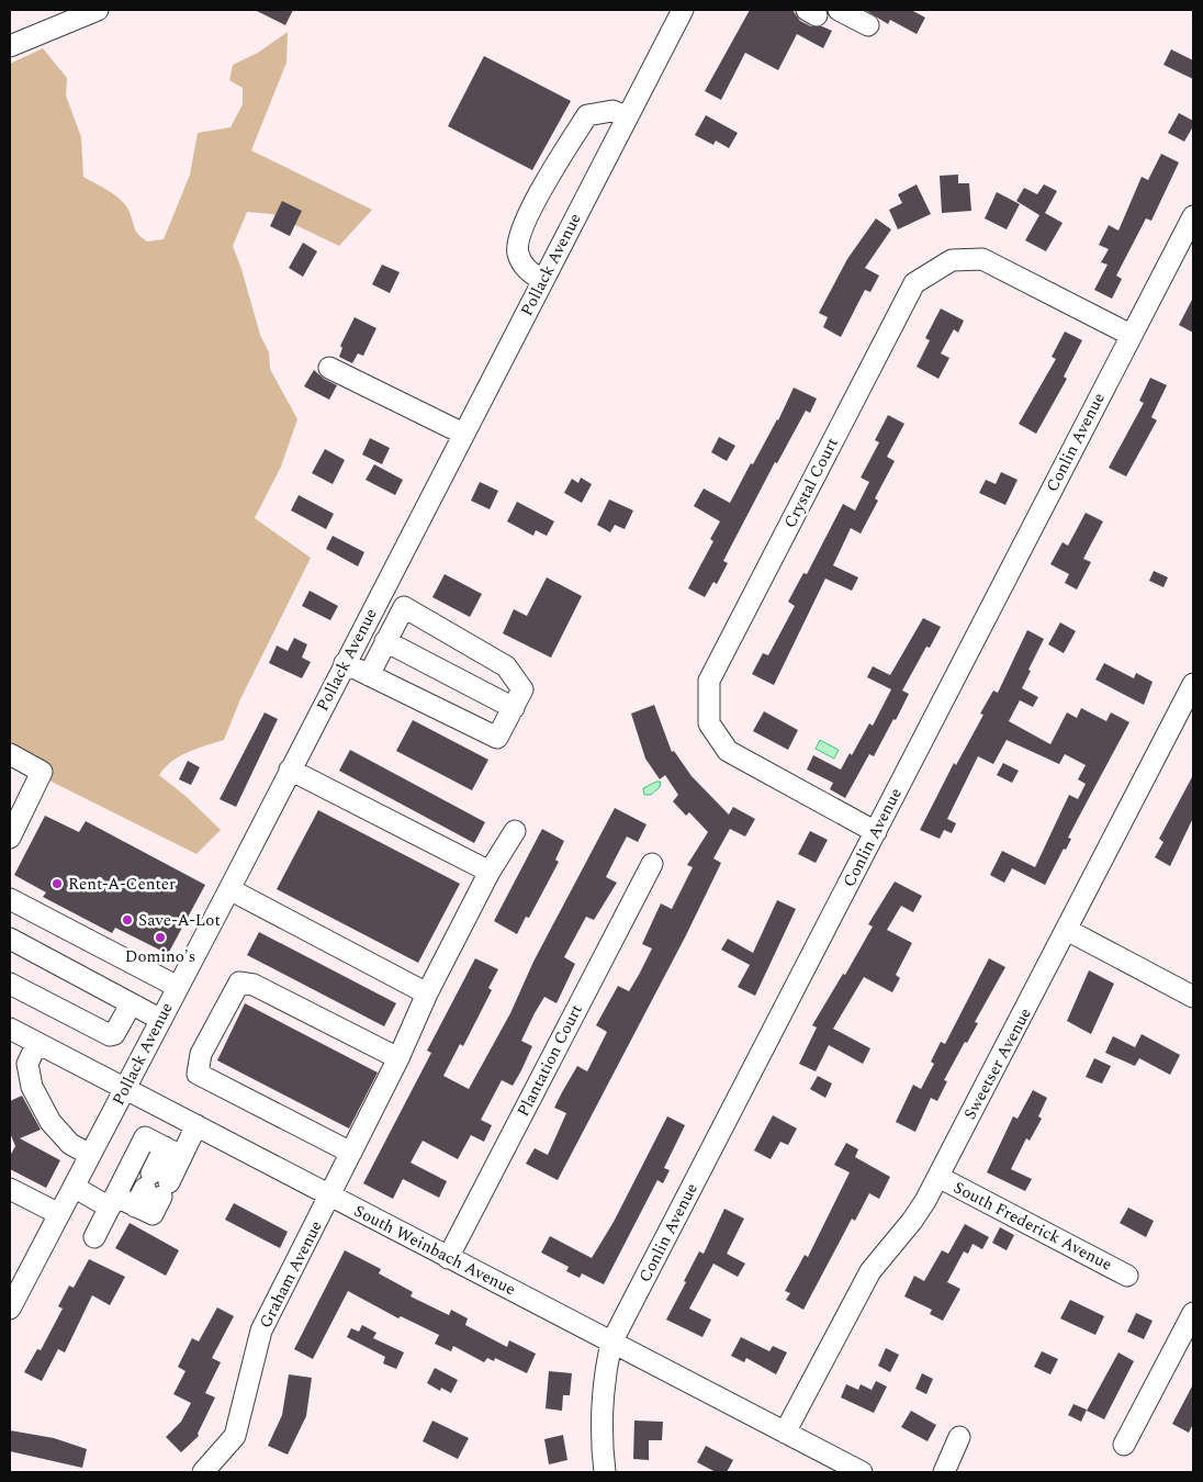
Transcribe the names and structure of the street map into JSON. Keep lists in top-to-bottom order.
{
  "streets": {
    "street": [
      "Pollack Avenue",
      "Conlin Avenue",
      "Crystal Court",
      "Plantation Court",
      "Sweetser Avenue",
      "South Frederick Avenue",
      "South Weinbach Avenue",
      "Graham Avenue"
    ]
  },
  "crossings": [
    ["Pollack Avenue", "South Weinbach Avenue"],
    ["Conlin Avenue", "Crystal Court"],
    ["Conlin Avenue", "South Weinbach Avenue"],
    ["Plantation Court", "South Weinbach Avenue"],
    ["Sweetser Avenue", "South Frederick Avenue"],
    ["Sweetser Avenue", "South Weinbach Avenue"],
    ["South Weinbach Avenue", "Graham Avenue"]
  ],
  "places": ["Rent-A-Center", "Save-A-Lot", "Domino's"]
}
